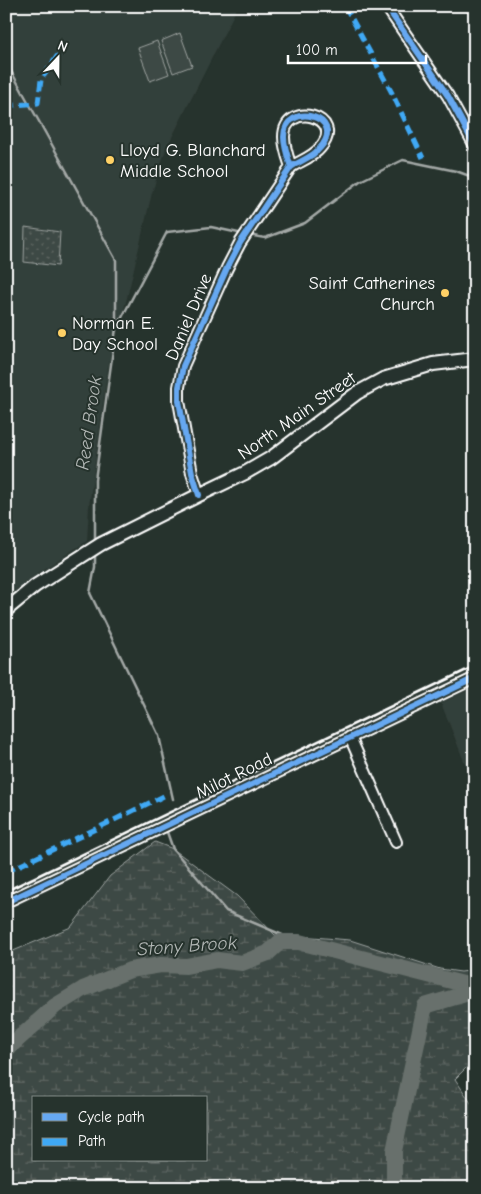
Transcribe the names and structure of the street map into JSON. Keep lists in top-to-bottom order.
{
  "streets": {
    "main road": ["North Main Street"],
    "street": ["Daniel Drive", "Milot Road"]
  },
  "crossings": [
    ["Daniel Drive", "North Main Street"]
  ],
  "water": ["Reed Brook", "Stony Brook"],
  "places": ["Lloyd G. Blanchard Middle School", "Saint Catherines Church", "Norman E. Day School"],
  "legend": ["Cycle path", "Path"],
  "scale_bar": "100 m",
  "north": "top"
}
